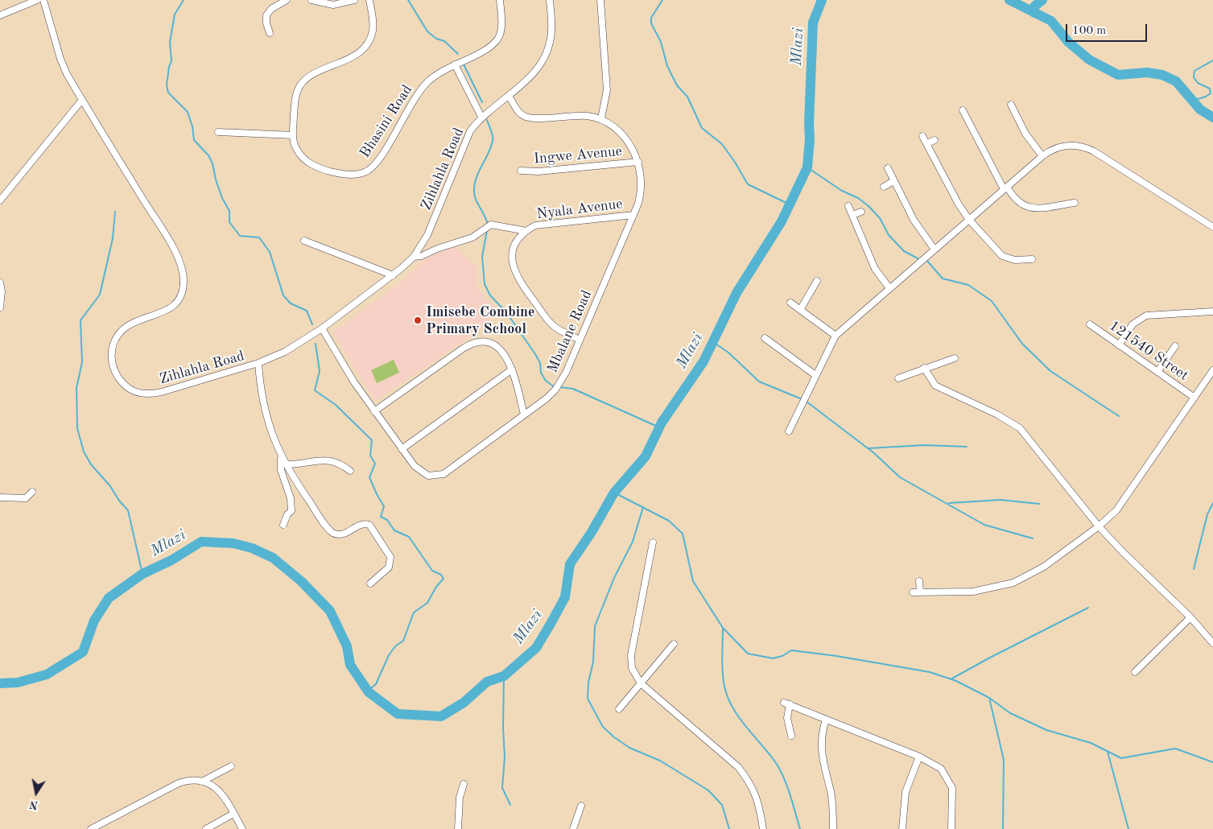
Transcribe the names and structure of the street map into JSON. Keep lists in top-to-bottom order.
{
  "streets": {
    "street": [
      "Bhasini Road",
      "Ingwe Avenue",
      "Zihlahla Road",
      "Nyala Avenue",
      "Mbalane Road",
      "121540 Street"
    ]
  },
  "crossings": [
    ["Ingwe Avenue", "Mbalane Road"],
    ["Zihlahla Road", "Mbalane Road"],
    ["Nyala Avenue", "Mbalane Road"]
  ],
  "water": ["Mlazi"],
  "places": ["Imisebe Combine Primary School"],
  "scale_bar": "100 m",
  "north": "bottom"
}
